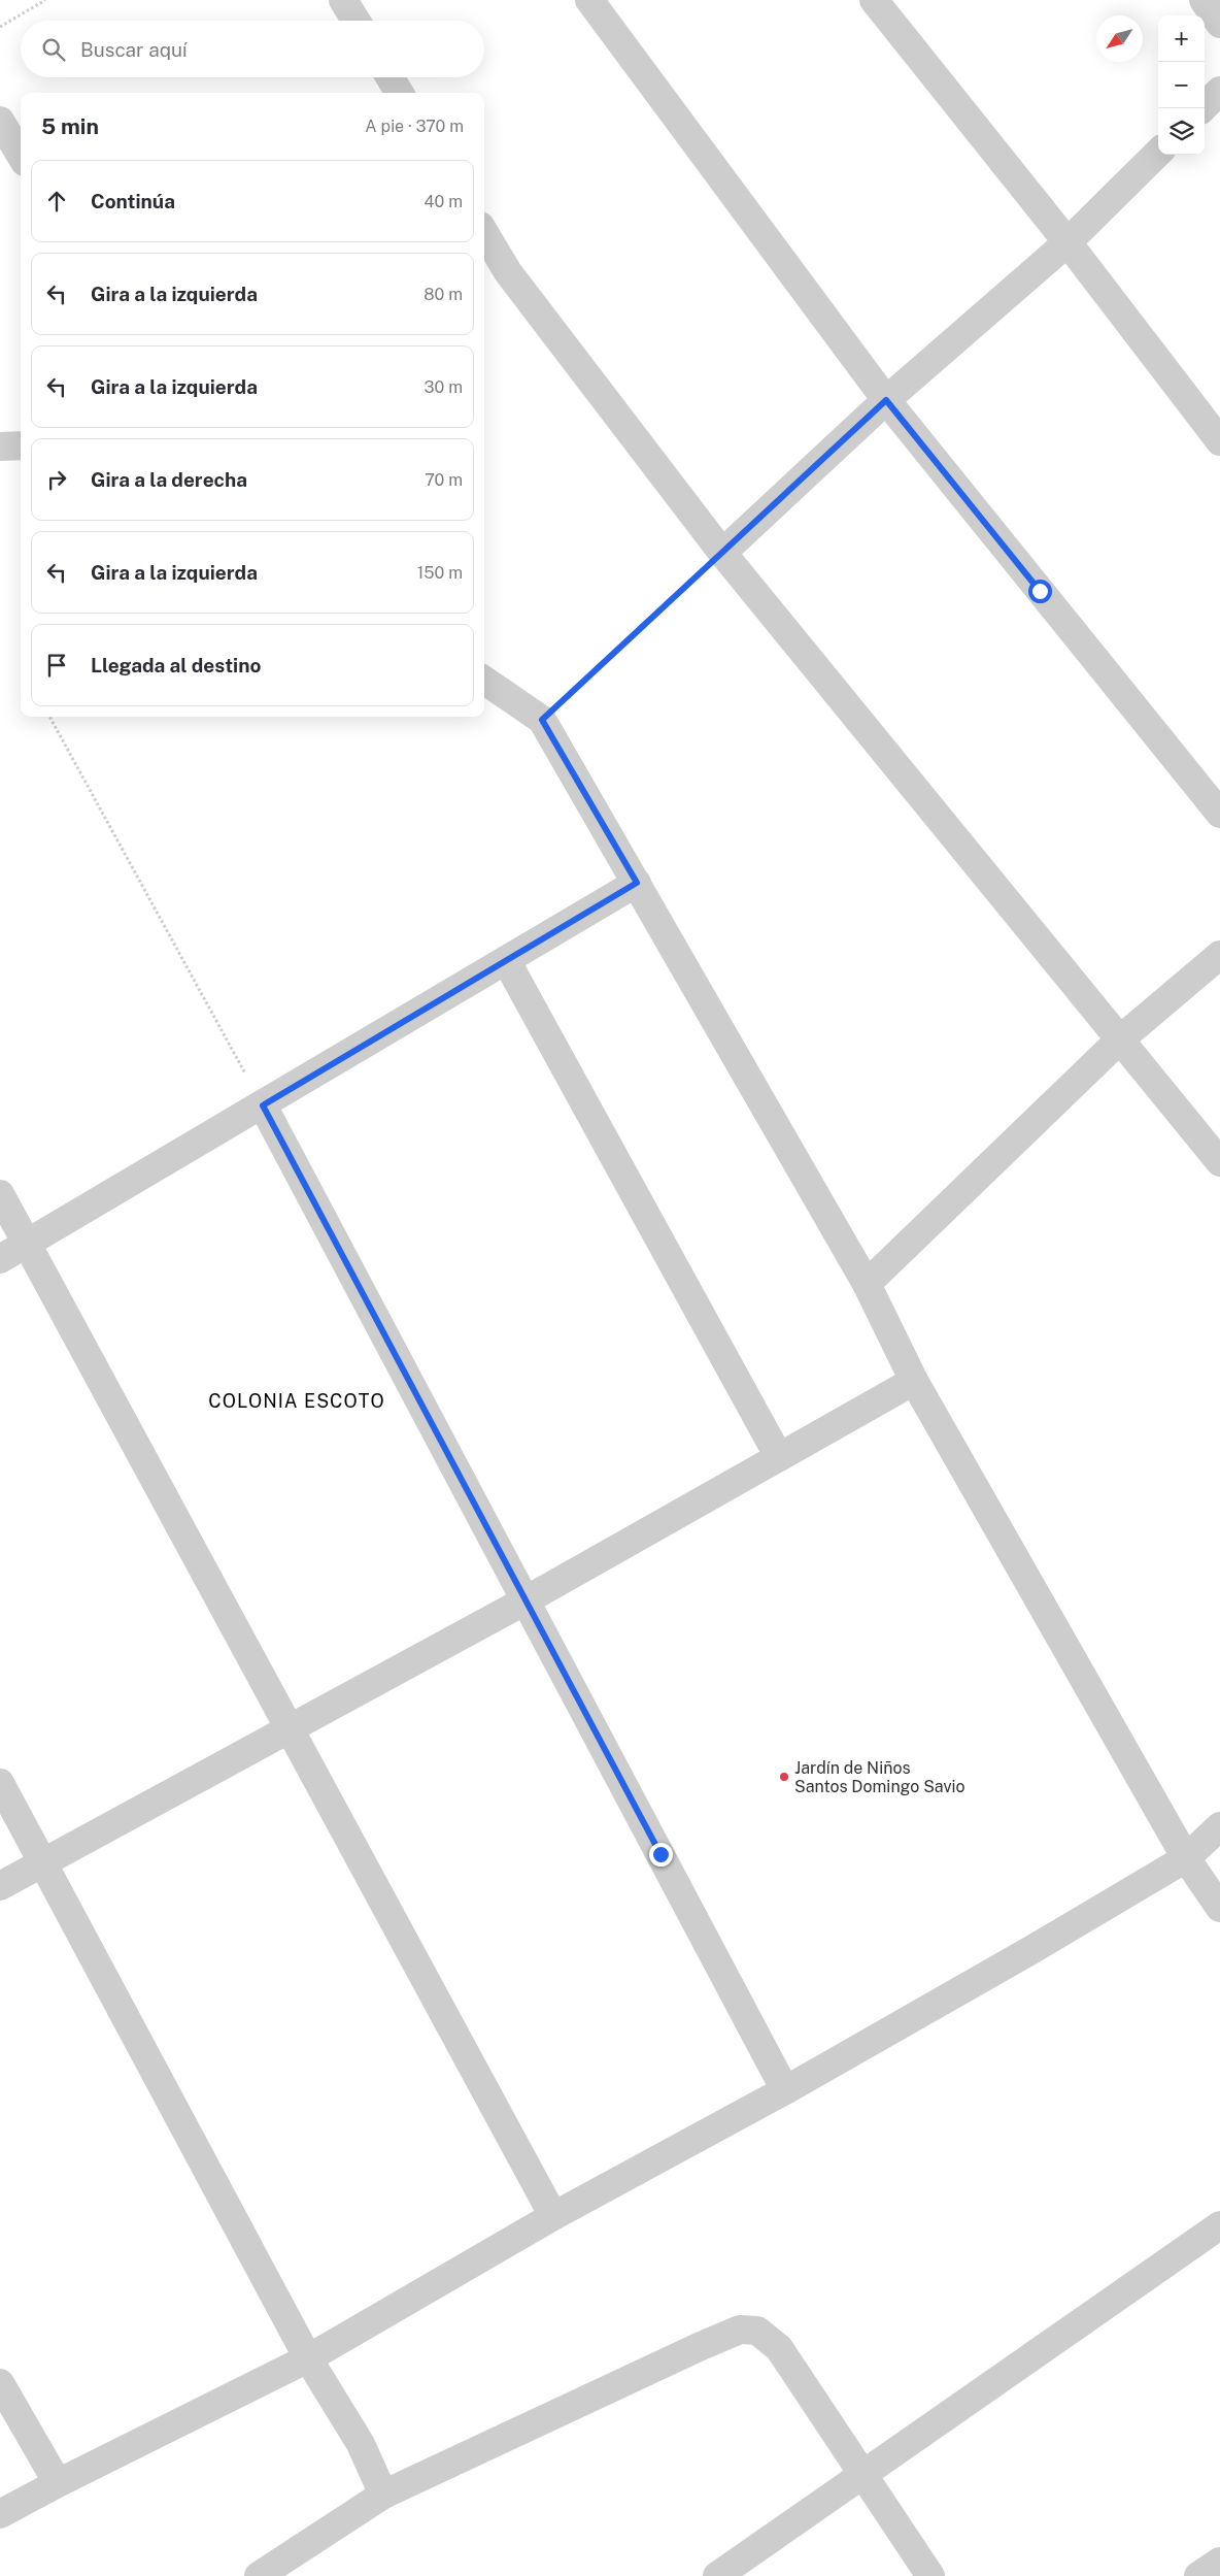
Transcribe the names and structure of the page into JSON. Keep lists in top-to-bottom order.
{
  "districts": ["COLONIA ESCOTO"],
  "places": ["Jardín de Niños Santos Domingo Savio"],
  "north": "bottom left",
  "page": {
    "map_buttons": ["+", "−"],
    "search": "Buscar aquí",
    "heading": ["5 min", "A pie · 370 m"],
    "list": [
      ["Continúa", "40 m"],
      ["Gira a la izquierda", "80 m"],
      ["Gira a la izquierda", "30 m"],
      ["Gira a la derecha", "70 m"],
      ["Gira a la izquierda", "150 m"],
      "Llegada al destino"
    ]
  }
}
